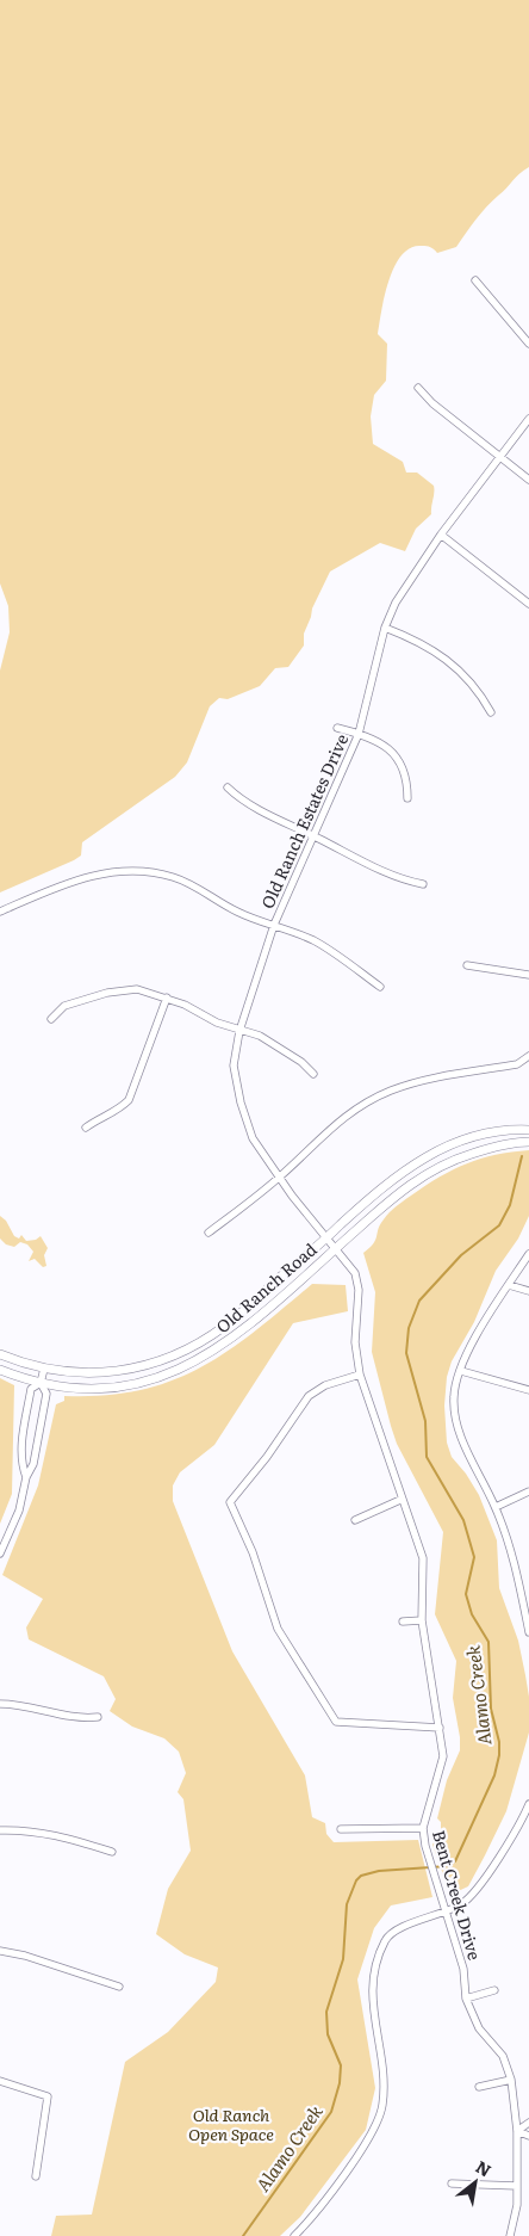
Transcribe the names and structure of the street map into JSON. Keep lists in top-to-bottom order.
{
  "streets": {
    "street": ["Old Ranch Estates Drive", "Old Ranch Road", "Bent Creek Drive"]
  },
  "crossings": [
    ["Old Ranch Estates Drive", "Old Ranch Road"],
    ["Old Ranch Estates Drive", "Bent Creek Drive"],
    ["Old Ranch Road", "Bent Creek Drive"]
  ],
  "water": ["Alamo Creek"],
  "parks": ["Old Ranch Open Space"],
  "north": "top right"
}
